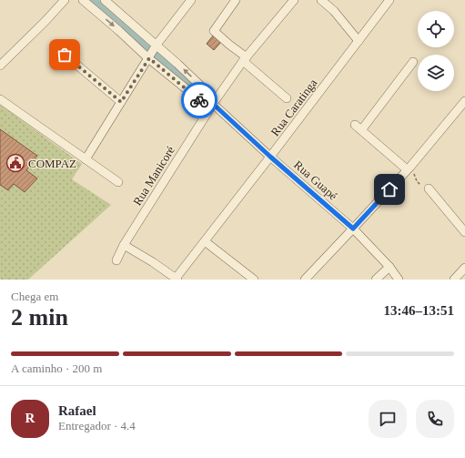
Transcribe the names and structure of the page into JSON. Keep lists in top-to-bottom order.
{
  "streets": {
    "street": ["Rua Caratinga", "Rua Manicoré", "Rua Guapé"]
  },
  "crossings": [
    ["Rua Caratinga", "Rua Guapé"],
    ["Rua Manicoré", "Rua Guapé"]
  ],
  "places": {
    "public building": ["COMPAZ"]
  },
  "page": {
    "heading": ["2 min", "Chega em", "13:46–13:51"],
    "panel": ["Rafael", "Entregador · 4.4"],
    "bar": "A caminho · 200 m",
    "round": "R"
  }
}
